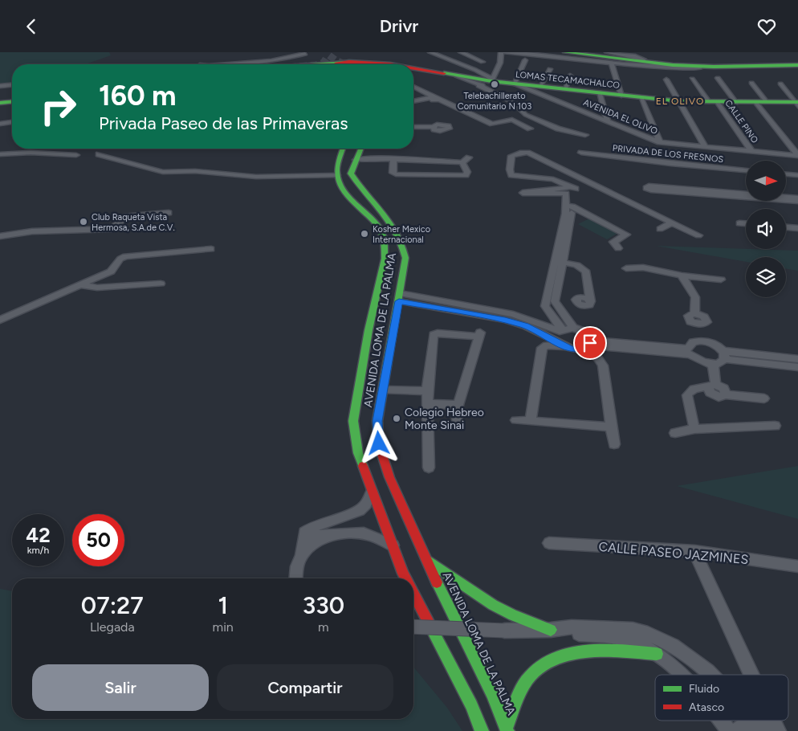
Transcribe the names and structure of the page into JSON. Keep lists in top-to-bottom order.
{
  "streets": {
    "main road": ["LOMAS TECAMACHALCO", "AVENIDA LOMA DE LA PALMA"],
    "street": [
      "AVENIDA EL OLIVO",
      "CALLE PINO",
      "PRIVADA DE LOS FRESNOS",
      "CALLE PASEO JAZMINES"
    ]
  },
  "crossings": [
    ["LOMAS TECAMACHALCO", "AVENIDA EL OLIVO"],
    ["LOMAS TECAMACHALCO", "CALLE PINO"],
    ["AVENIDA EL OLIVO", "CALLE PINO"]
  ],
  "districts": ["EL OLIVO"],
  "places": [
    "Telebachillerato Comunitario N 103",
    "Club Raqueta Vista Hermosa, S.A.de C.V.",
    "Kosher Mexico Internacional",
    "Colegio Hebreo Monte Sinai"
  ],
  "legend": ["Fluido", "Atasco"],
  "north": "right",
  "page": {
    "header": "Drivr",
    "turn": ["160 m", "Privada Paseo de las Primaveras"],
    "speed": "42 km/h",
    "limit": "50",
    "eta": [
      "07:27",
      "Llegada",
      "1",
      "min",
      "330",
      "m"
    ],
    "buttons": ["Salir", "Compartir"]
  }
}
